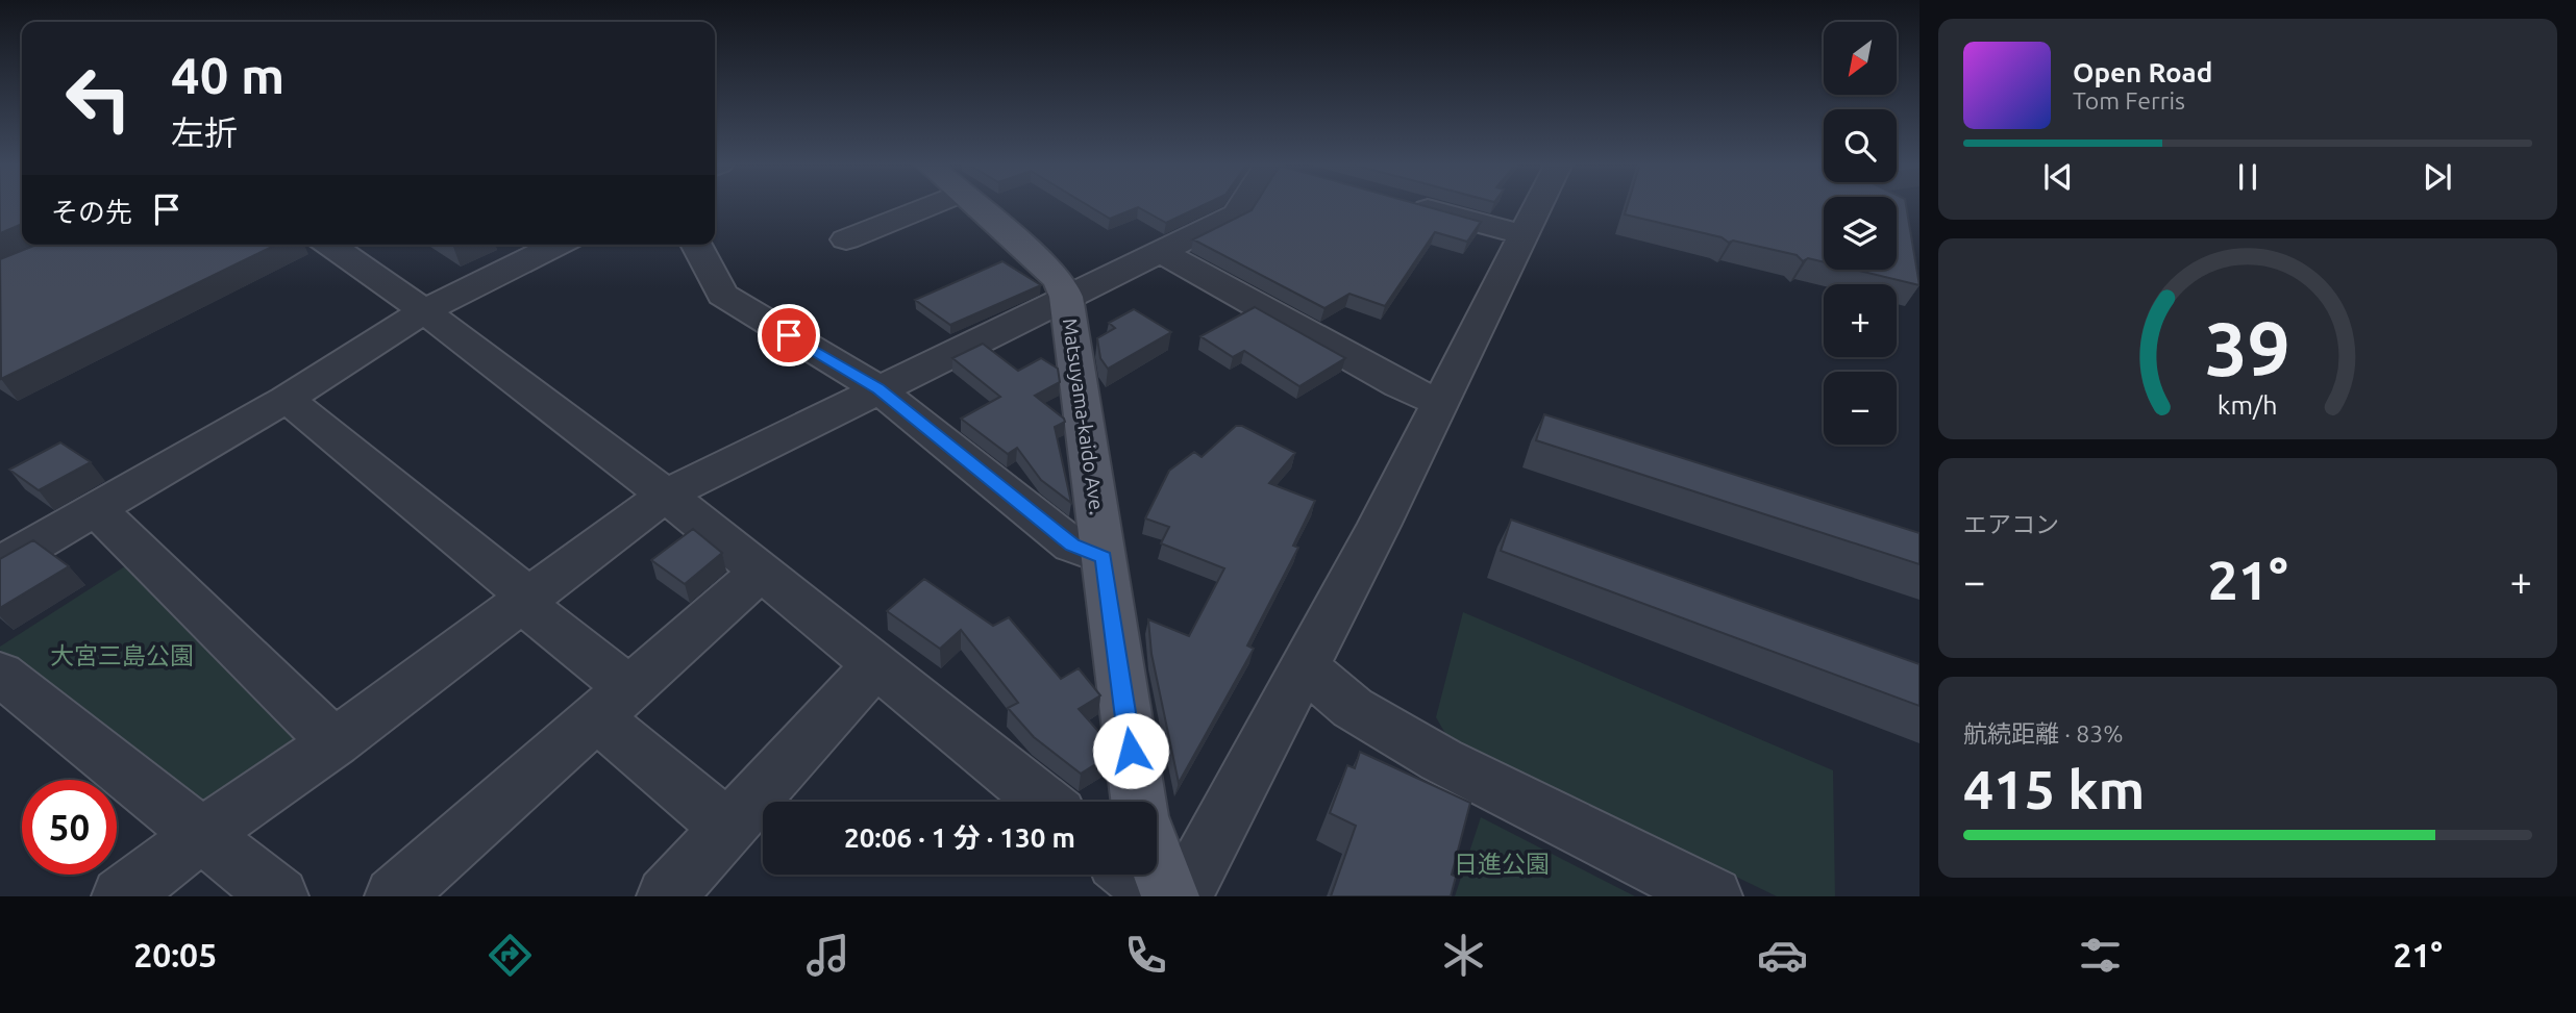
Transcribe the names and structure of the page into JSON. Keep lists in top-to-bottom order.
{
  "streets": {
    "main road": ["Matsuyama-kaido Ave."]
  },
  "parks": ["大宮三島公園", "日進公園"],
  "north": "bottom left",
  "page": {
    "map_buttons": ["+", "−"],
    "turn": ["40 m", "左折"],
    "song": ["Open Road", "Tom Ferris"],
    "then": "その先",
    "tile": [
      "エアコン",
      ["航続距離 · 83%", "415 km"]
    ],
    "heat": ["−", "21°", "+"],
    "limit": "50",
    "trip": "20:06 · 1 分 · 130 m",
    "tabs": ["20:05", "21°"],
    "gauge": ["39", "km/h"]
  }
}
